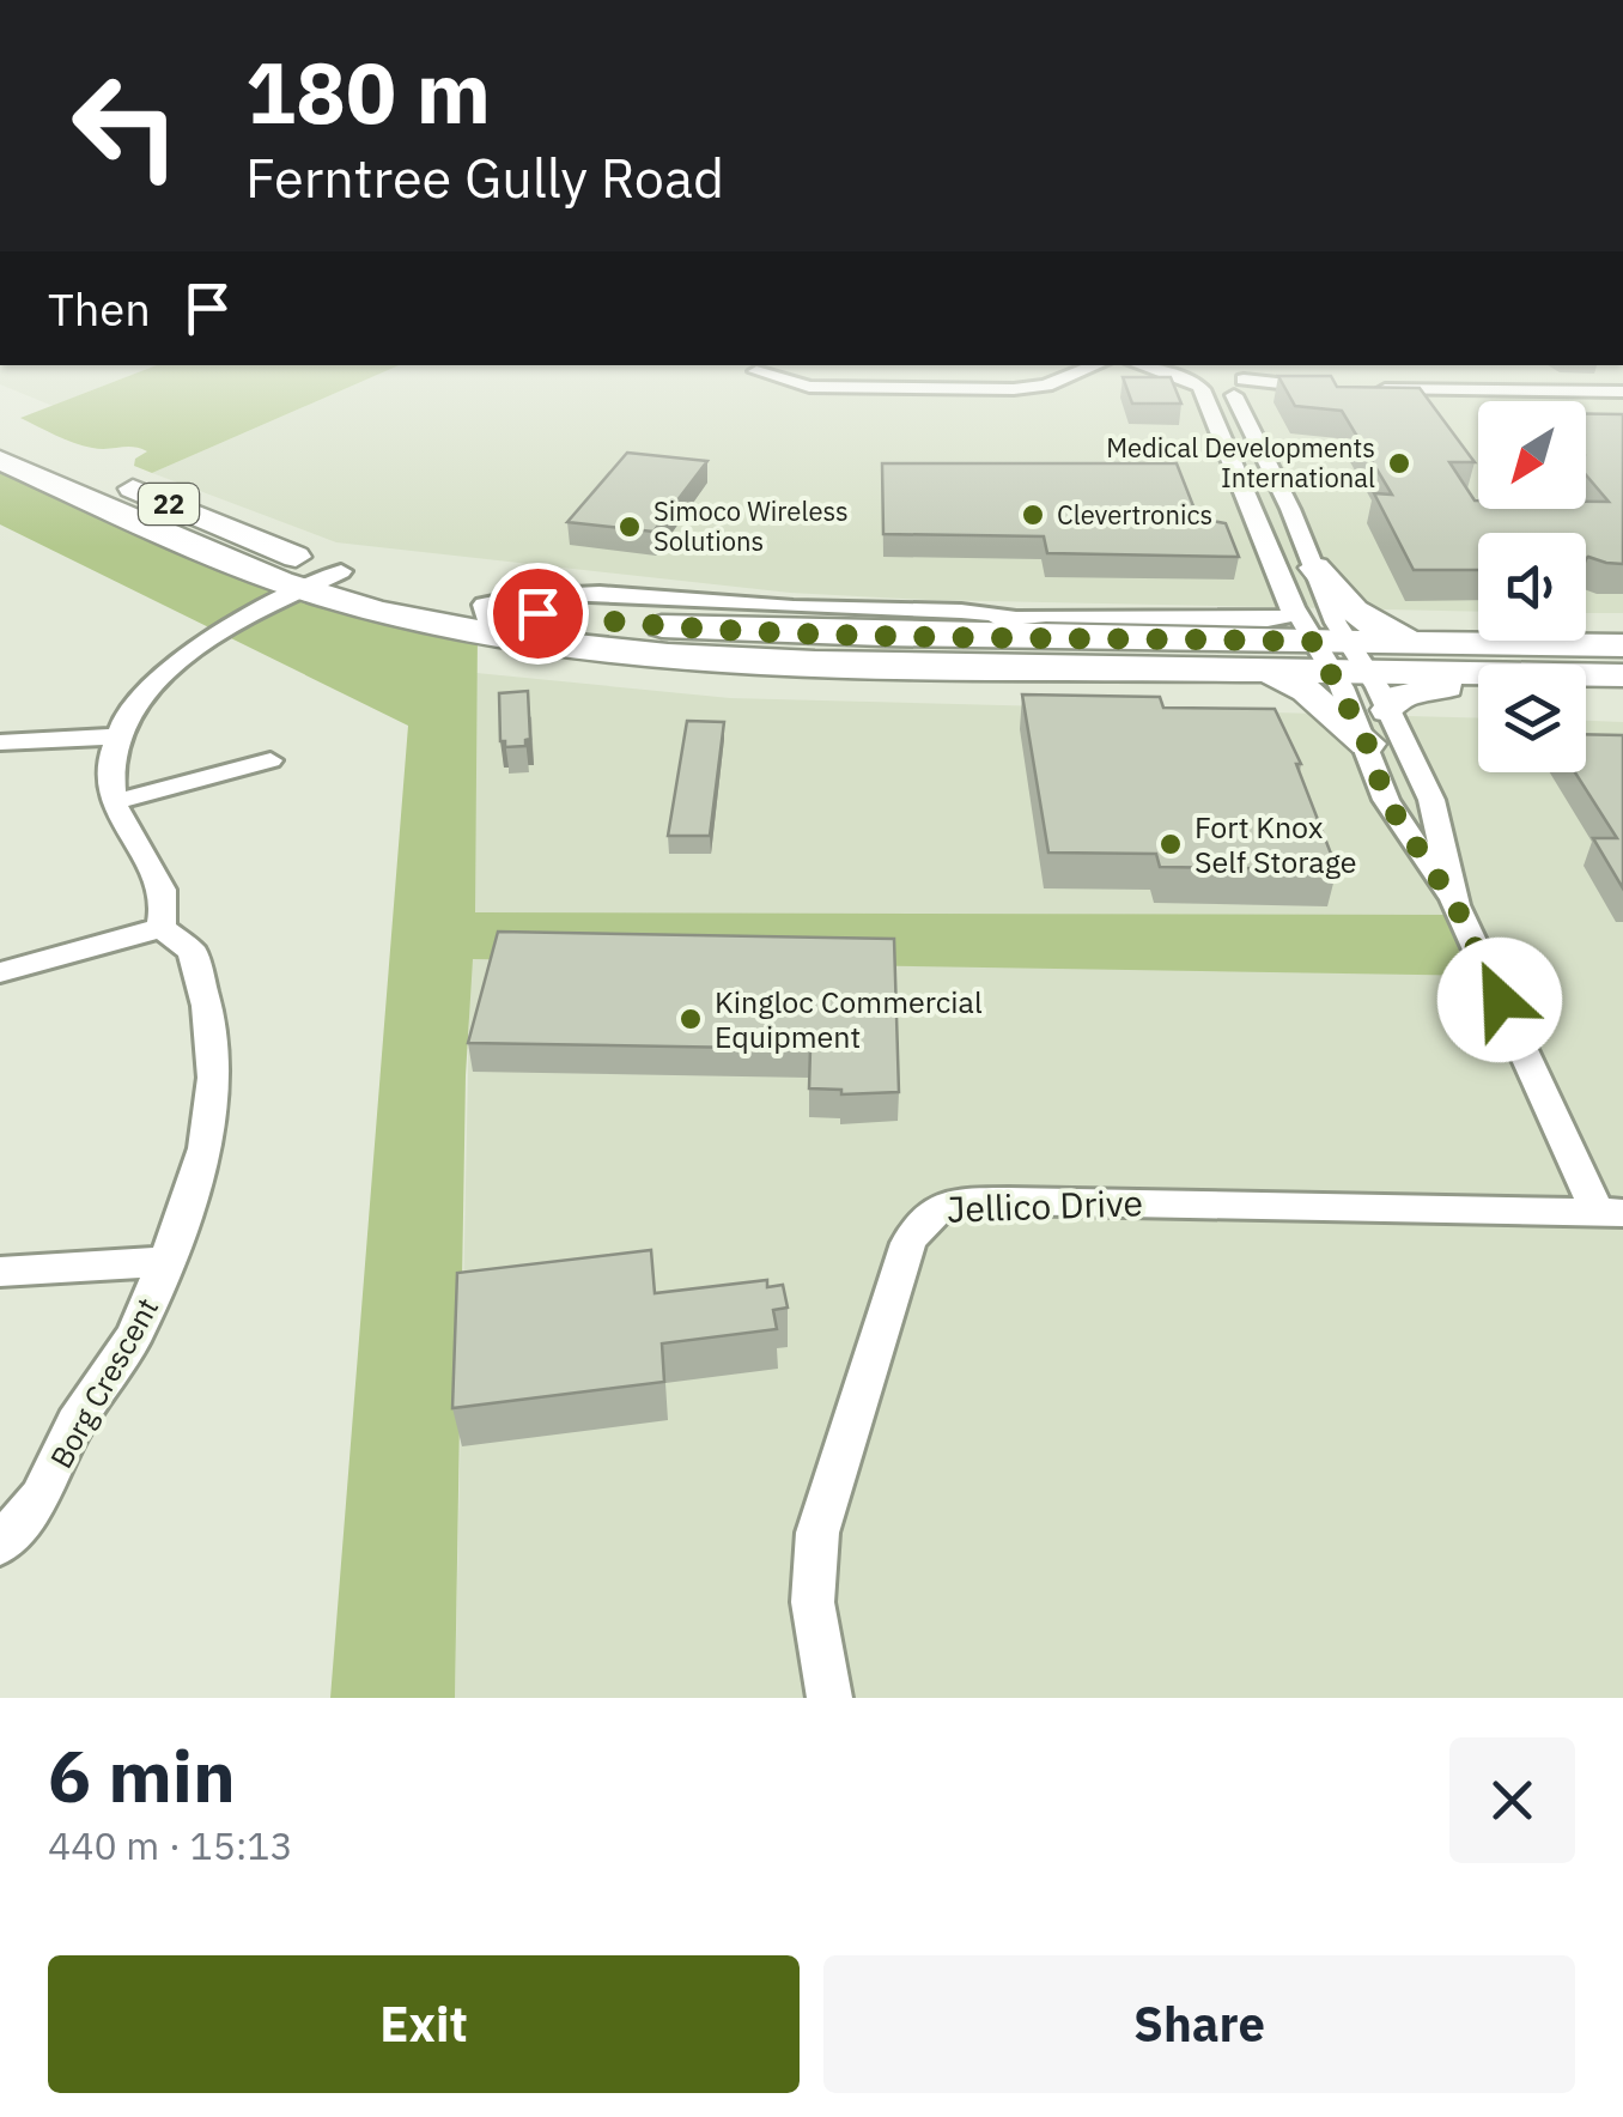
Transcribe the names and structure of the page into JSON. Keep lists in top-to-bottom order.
{
  "streets": {
    "main road": ["22"],
    "street": ["Jellico Drive", "Borg Crescent"]
  },
  "places": [
    "Medical Developments International",
    "Clevertronics",
    "Simoco Wireless Solutions",
    "Fort Knox Self Storage",
    "Kingloc Commercial Equipment"
  ],
  "north": "bottom left",
  "page": {
    "turn": ["180 m", "Ferntree Gully Road"],
    "then": "Then",
    "heading": ["6 min", "440 m · 15:13"],
    "buttons": ["Exit", "Share"]
  }
}
